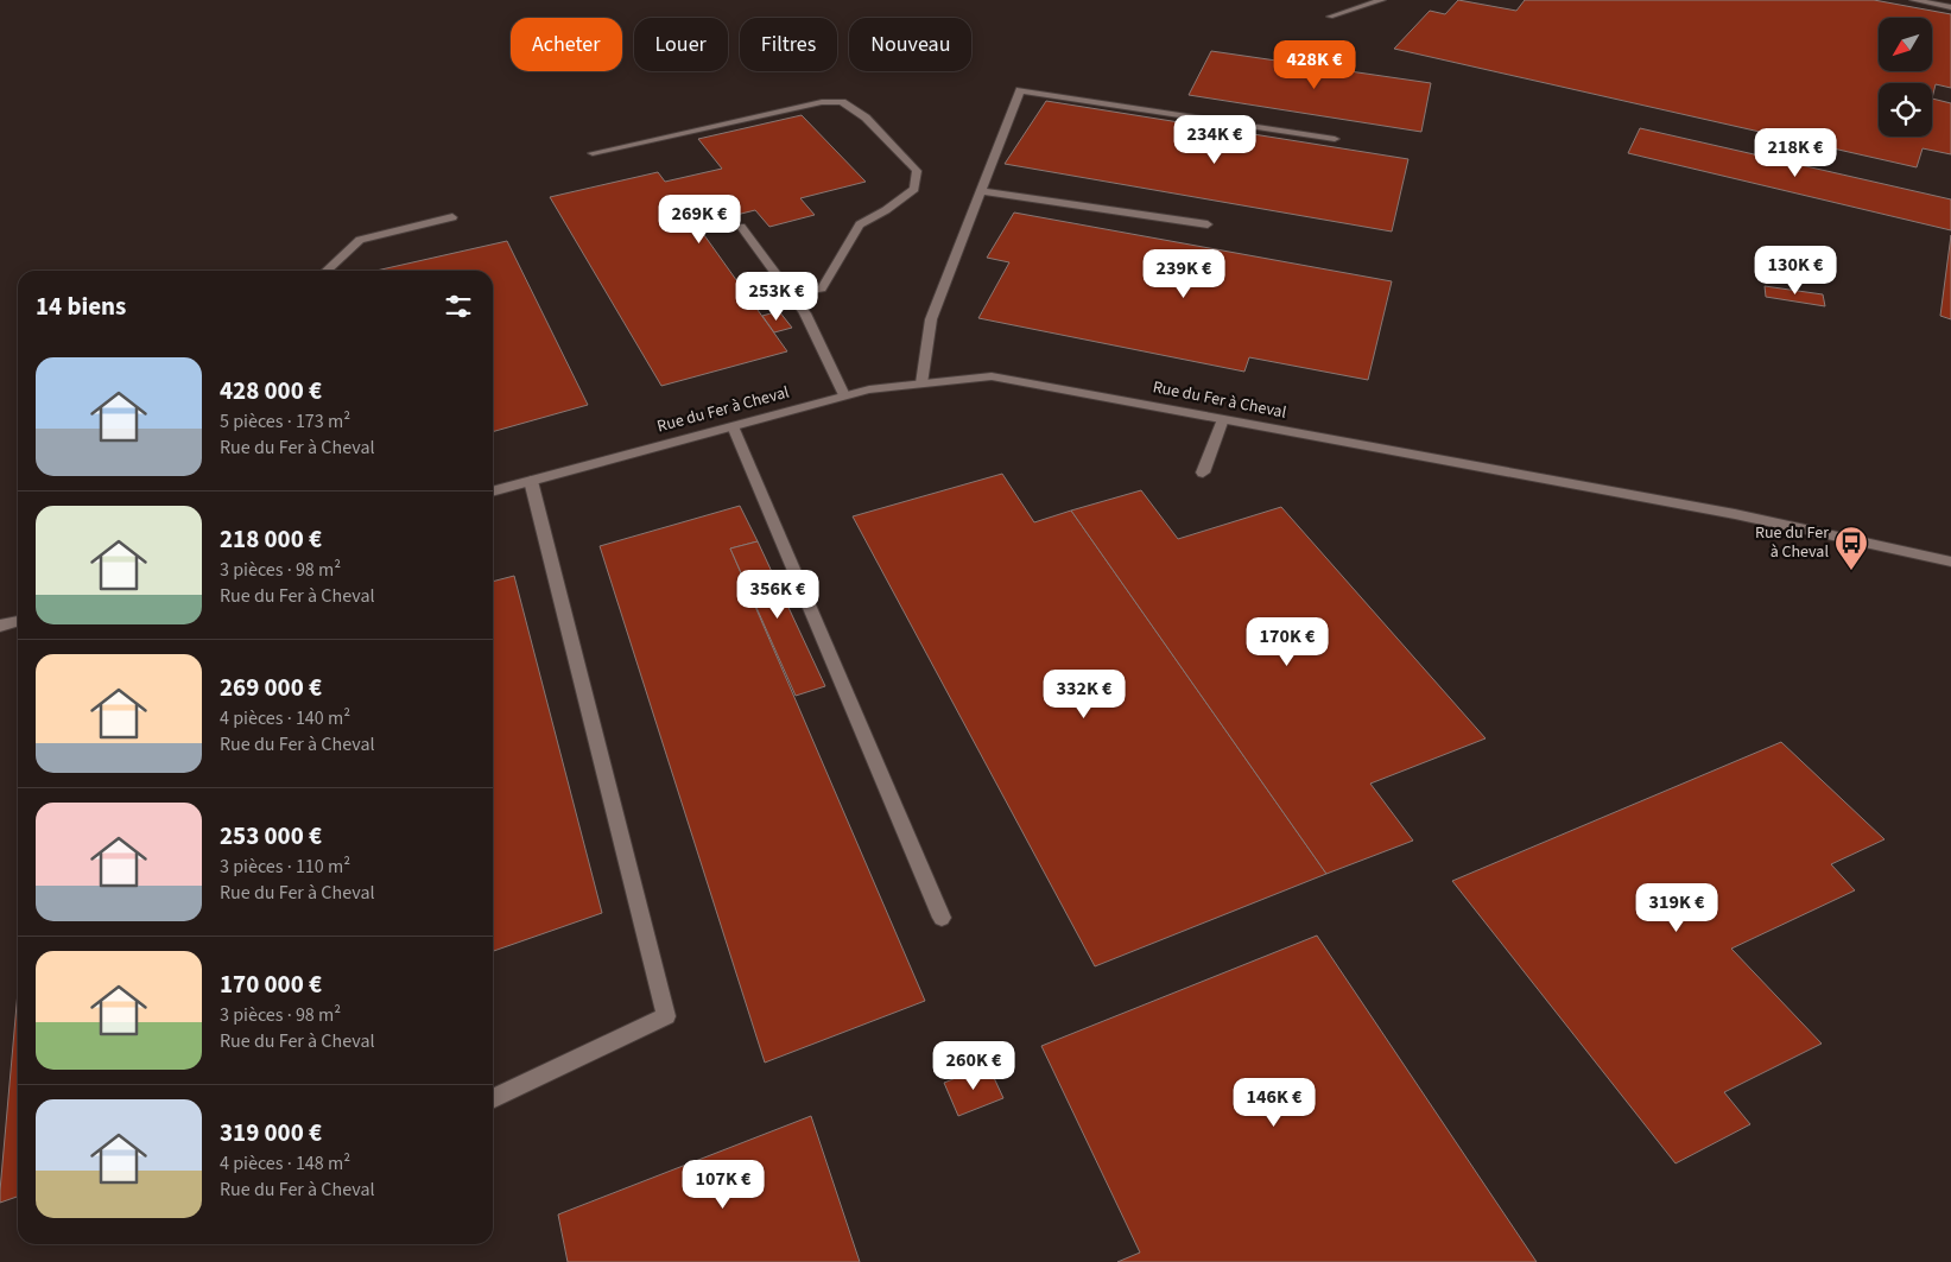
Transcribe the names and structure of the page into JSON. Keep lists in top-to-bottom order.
{
  "streets": {
    "street": ["Rue du Fer à Cheval"]
  },
  "places": {
    "bus stop": ["Rue du Fer à Cheval"]
  },
  "north": "bottom left",
  "page": {
    "chip": [
      "Acheter",
      "Louer",
      "Filtres",
      "Nouveau"
    ],
    "price": [
      "428K €",
      "234K €",
      "218K €",
      "269K €",
      "130K €",
      "239K €",
      "253K €",
      "356K €",
      "170K €",
      "332K €",
      "319K €",
      "260K €",
      "146K €",
      "107K €"
    ],
    "heading": "14 biens",
    "list": [
      {
        "name": "428 000 €",
        "note": "5 pièces · 173 m² · Rue du Fer à Cheval"
      },
      {
        "name": "218 000 €",
        "note": "3 pièces · 98 m² · Rue du Fer à Cheval"
      },
      {
        "name": "269 000 €",
        "note": "4 pièces · 140 m² · Rue du Fer à Cheval"
      },
      {
        "name": "253 000 €",
        "note": "3 pièces · 110 m² · Rue du Fer à Cheval"
      },
      {
        "name": "170 000 €",
        "note": "3 pièces · 98 m² · Rue du Fer à Cheval"
      },
      {
        "name": "319 000 €",
        "note": "4 pièces · 148 m² · Rue du Fer à Cheval"
      }
    ]
  }
}
